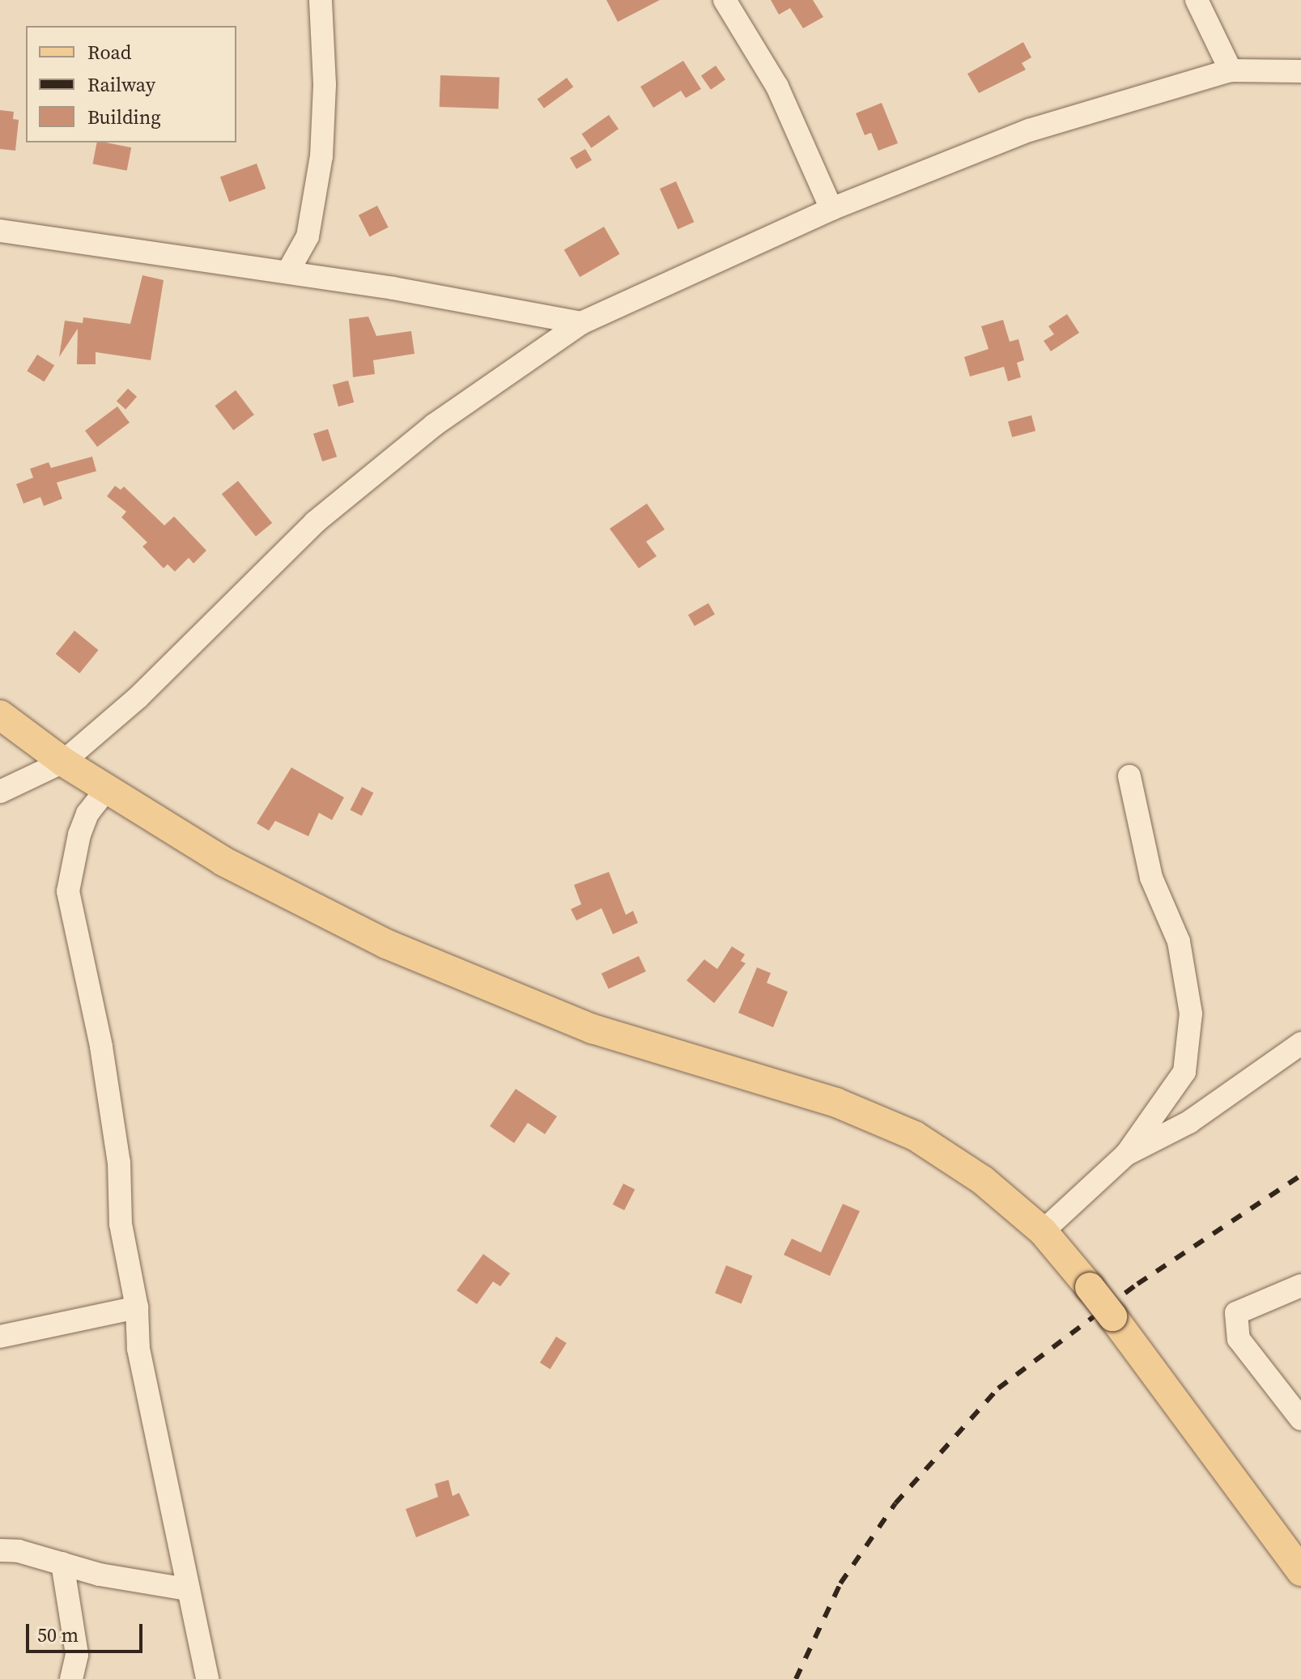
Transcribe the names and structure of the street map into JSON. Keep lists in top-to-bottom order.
{
  "legend": ["Road", "Railway", "Building"],
  "scale_bar": "50 m"
}
